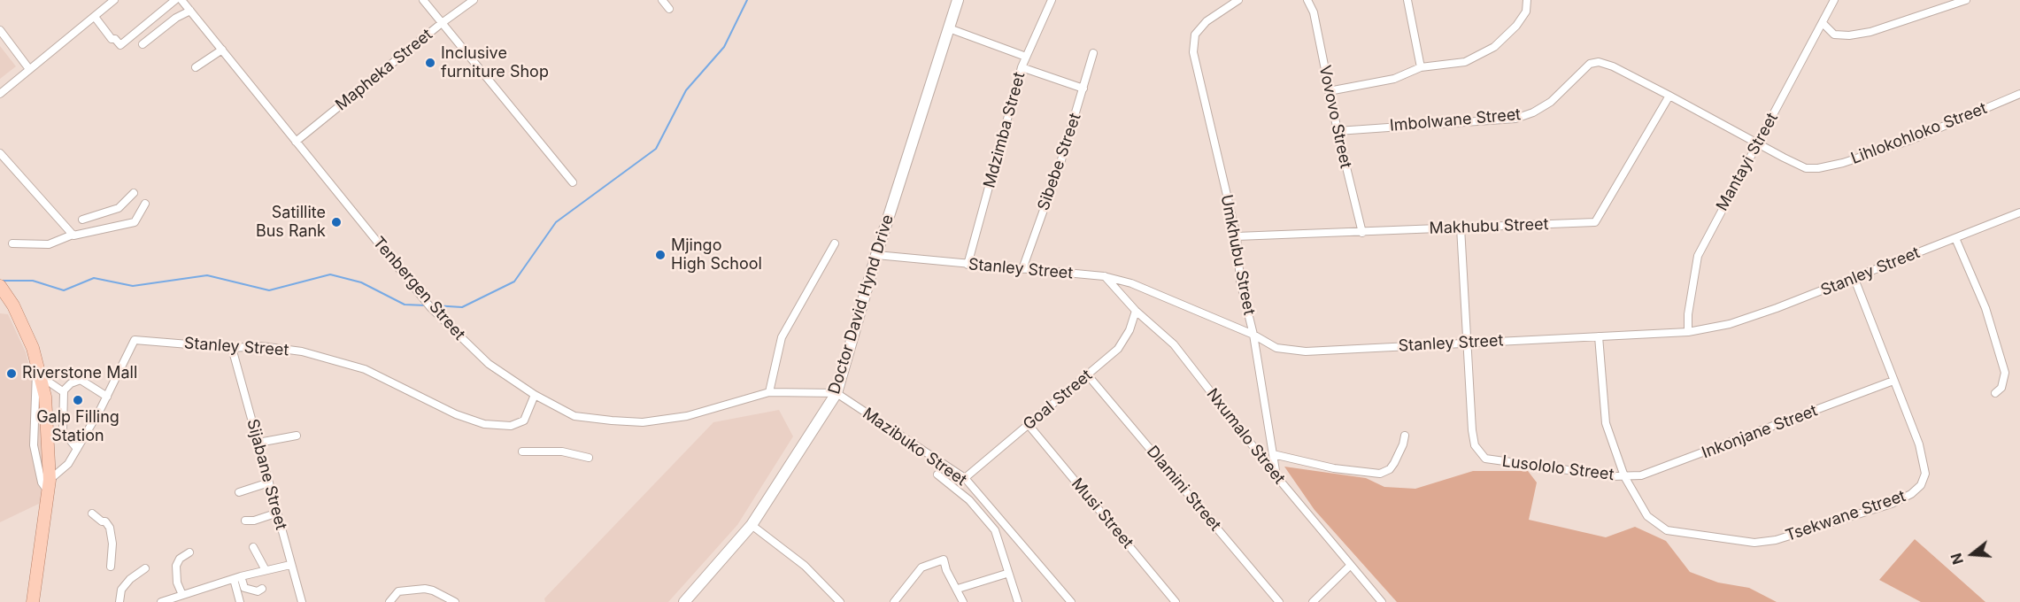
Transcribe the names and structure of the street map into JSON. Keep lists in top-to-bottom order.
{
  "streets": {
    "main road": ["Doctor David Hynd Drive"],
    "street": [
      "Mapheka Street",
      "Vovovo Street",
      "Imbolwane Street",
      "Mdzimba Street",
      "Lihlokohloko Street",
      "Sibebe Street",
      "Mantayi Street",
      "Makhubu Street",
      "Umkhubu Street",
      "Stanley Street",
      "Tenbergen Street",
      "Goal Street",
      "Inkonjane Street",
      "Nxumalo Street",
      "Mazibuko Street",
      "Lusololo Street",
      "Sijabane Street",
      "Dlamini Street",
      "Musi Street",
      "Tsekwane Street"
    ]
  },
  "crossings": [
    ["Mapheka Street", "Tenbergen Street"],
    ["Vovovo Street", "Imbolwane Street"],
    ["Vovovo Street", "Makhubu Street"],
    ["Imbolwane Street", "Lihlokohloko Street"],
    ["Imbolwane Street", "Mantayi Street"],
    ["Imbolwane Street", "Makhubu Street"],
    ["Mdzimba Street", "Stanley Street"],
    ["Lihlokohloko Street", "Mantayi Street"],
    ["Sibebe Street", "Stanley Street"],
    ["Mantayi Street", "Stanley Street"],
    ["Makhubu Street", "Umkhubu Street"],
    ["Umkhubu Street", "Stanley Street"],
    ["Umkhubu Street", "Nxumalo Street"],
    ["Stanley Street", "Tenbergen Street"],
    ["Stanley Street", "Doctor David Hynd Drive"],
    ["Stanley Street", "Nxumalo Street"],
    ["Stanley Street", "Lusololo Street"],
    ["Stanley Street", "Sijabane Street"],
    ["Stanley Street", "Tsekwane Street"],
    ["Tenbergen Street", "Doctor David Hynd Drive"],
    ["Tenbergen Street", "Mazibuko Street"],
    ["Doctor David Hynd Drive", "Mazibuko Street"],
    ["Goal Street", "Nxumalo Street"],
    ["Goal Street", "Mazibuko Street"],
    ["Goal Street", "Dlamini Street"],
    ["Goal Street", "Musi Street"],
    ["Inkonjane Street", "Lusololo Street"],
    ["Inkonjane Street", "Tsekwane Street"],
    ["Lusololo Street", "Tsekwane Street"]
  ],
  "places": [
    "Inclusive furniture Shop",
    "Satillite Bus Rank",
    "Mjingo High School",
    "Riverstone Mall",
    "Galp Filling Station"
  ],
  "north": "left"
}
